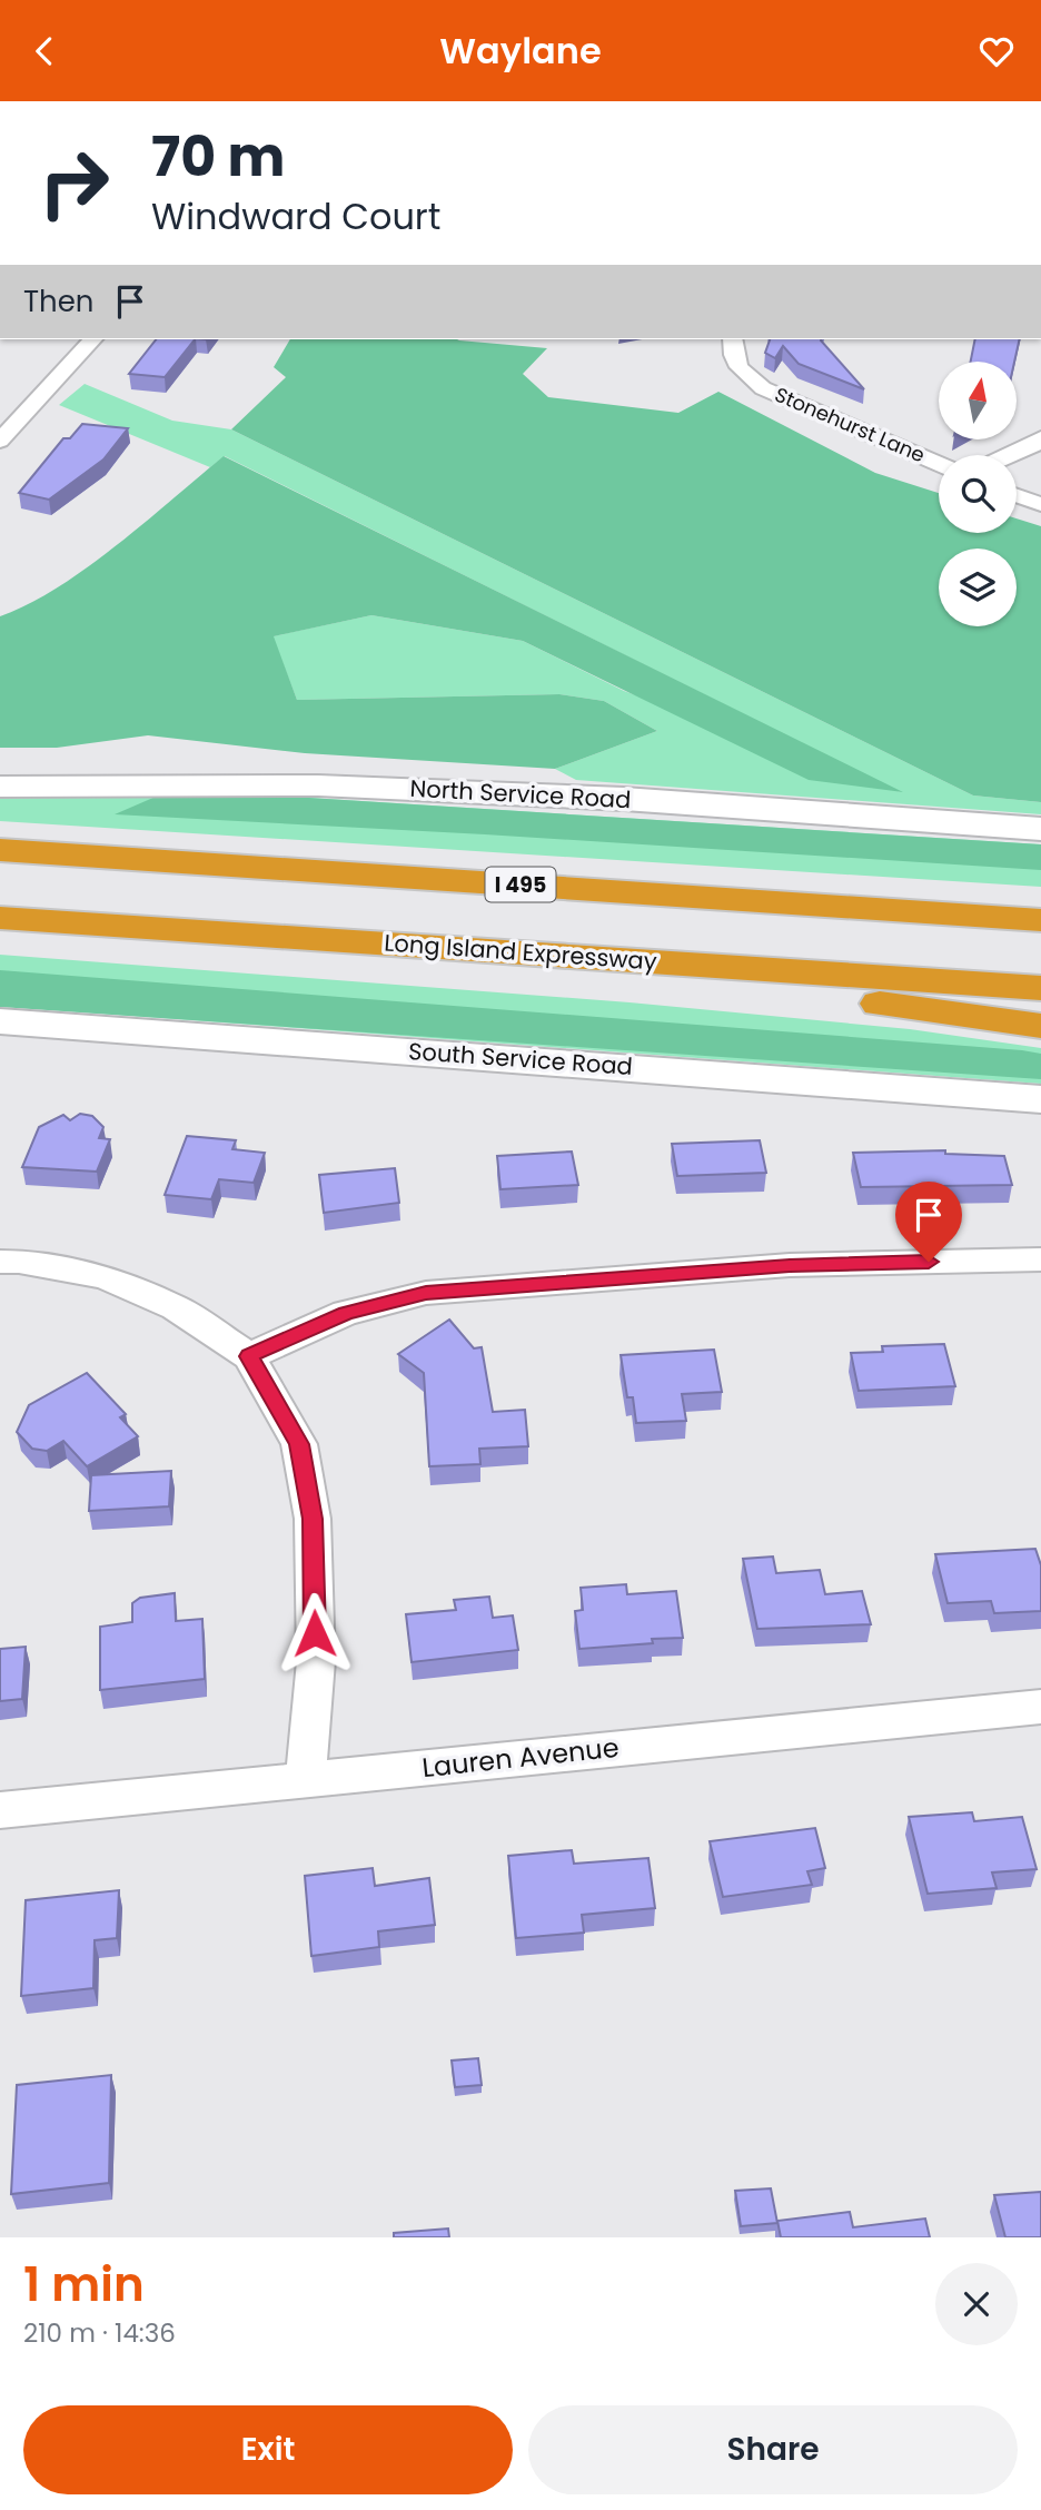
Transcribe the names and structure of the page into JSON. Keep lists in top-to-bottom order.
{
  "streets": {
    "highway": ["I 495", "Long Island Expressway"],
    "main road": ["North Service Road", "South Service Road"],
    "street": ["Stonehurst Lane", "Lauren Avenue"]
  },
  "north": "top",
  "page": {
    "header": "Waylane",
    "turn": ["70 m", "Windward Court"],
    "then": "Then",
    "heading": ["1 min", "210 m · 14:36"],
    "buttons": ["Exit", "Share"]
  }
}
